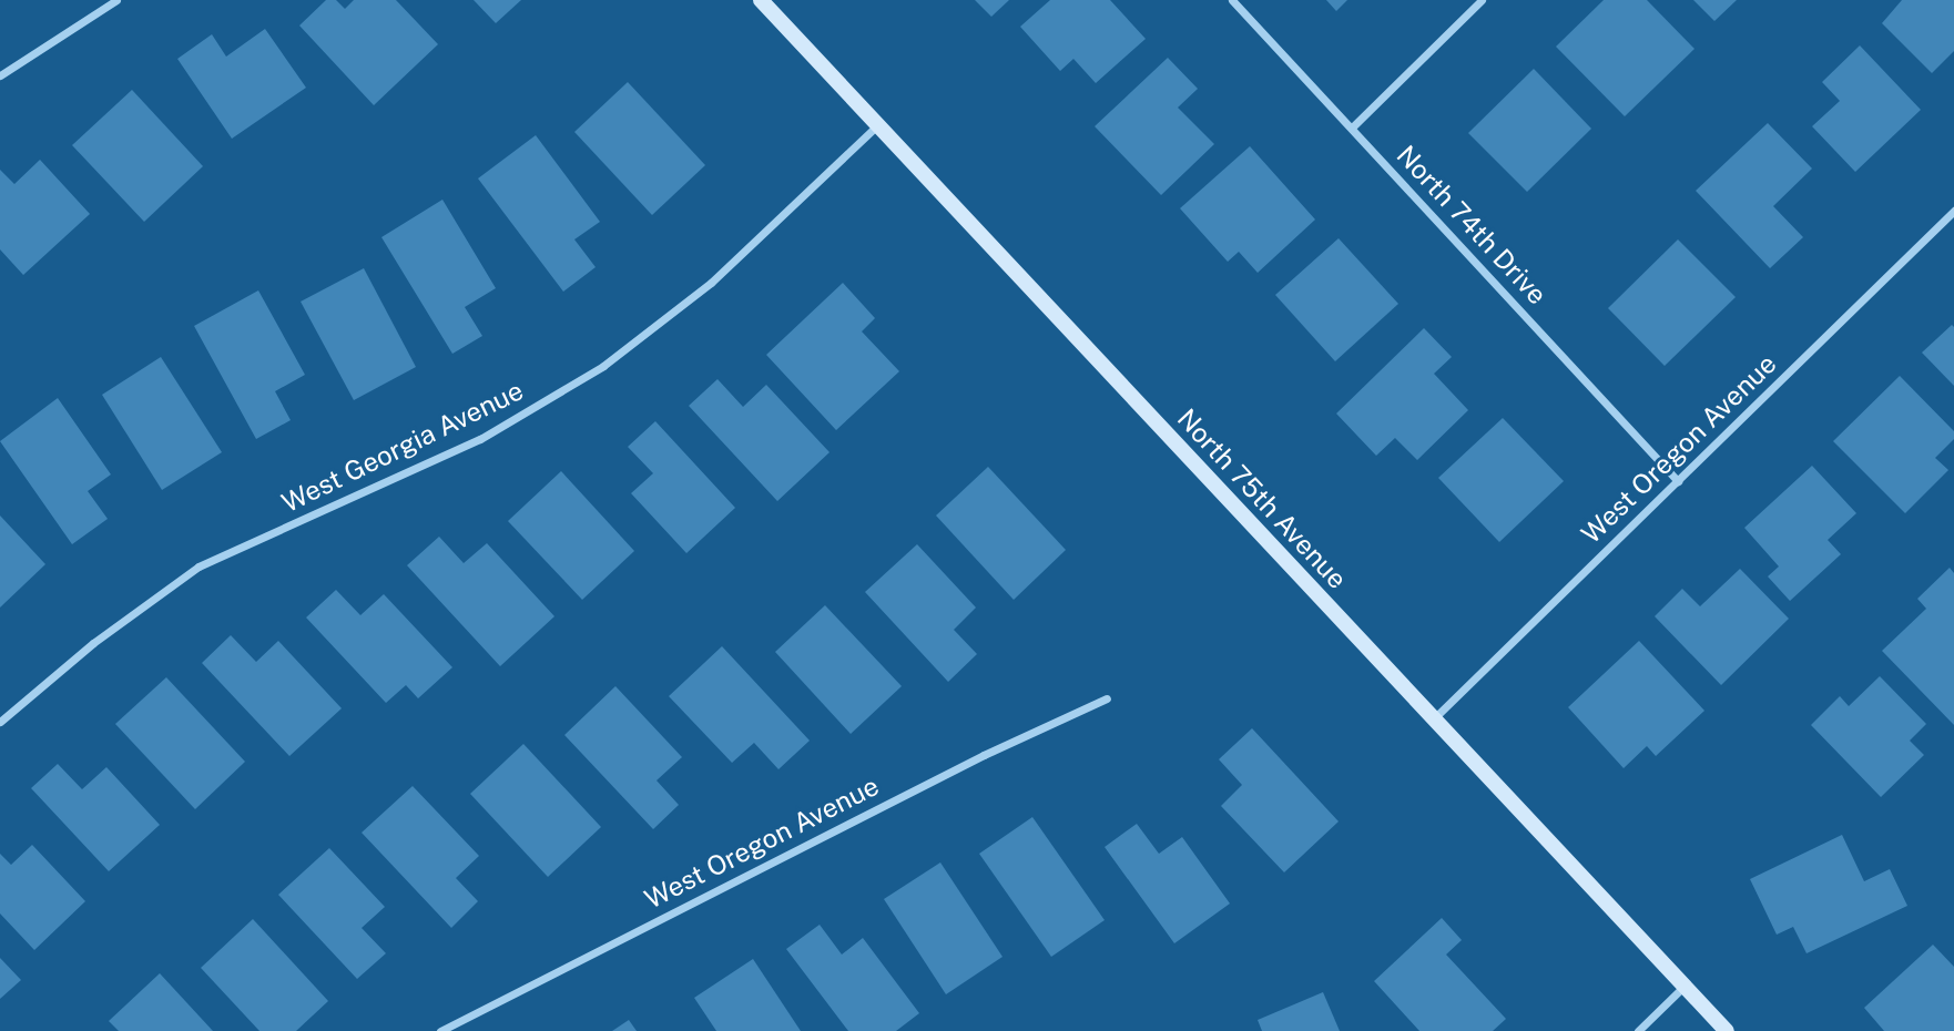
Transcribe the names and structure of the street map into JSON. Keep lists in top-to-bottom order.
{
  "streets": {
    "main road": ["North 75th Avenue"],
    "street": ["North 74th Drive", "West Georgia Avenue", "West Oregon Avenue"]
  },
  "crossings": [
    ["North 74th Drive", "West Oregon Avenue"],
    ["West Georgia Avenue", "North 75th Avenue"],
    ["West Oregon Avenue", "North 75th Avenue"]
  ]
}
